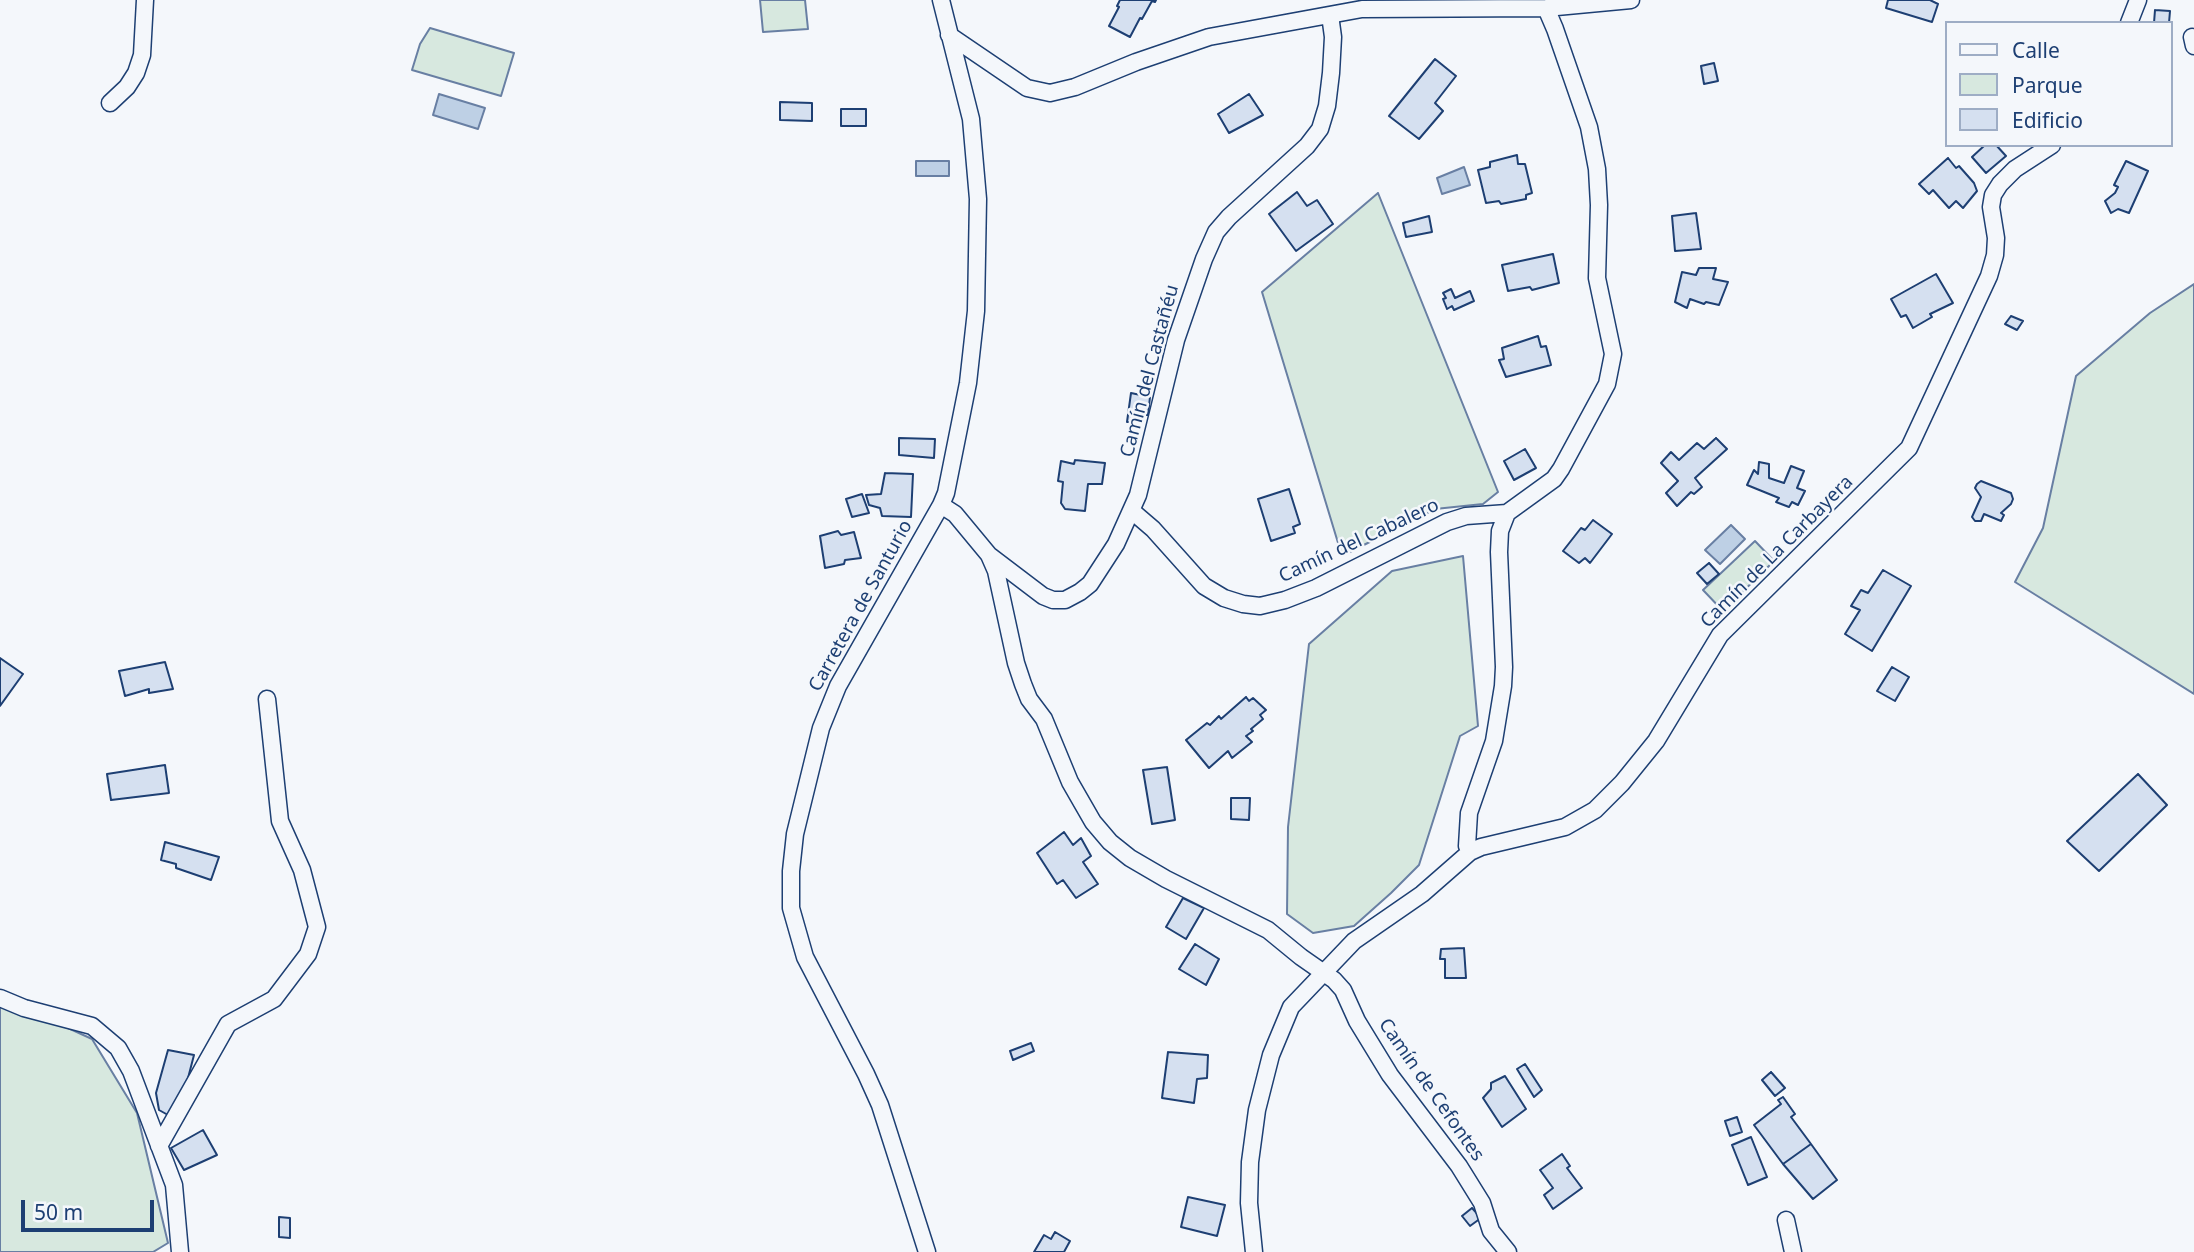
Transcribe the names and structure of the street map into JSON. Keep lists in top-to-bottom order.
{
  "streets": {
    "street": [
      "Camín del Castañéu",
      "Camín del Cabalero",
      "Camín de La Carbayera",
      "Carretera de Santurio",
      "Camín de Cefontes"
    ]
  },
  "crossings": [
    ["Camín del Castañéu", "Camín del Cabalero"],
    ["Camín del Castañéu", "Carretera de Santurio"],
    ["Camín del Castañéu", "Camín de Cefontes"],
    ["Camín de La Carbayera", "Camín de Cefontes"]
  ],
  "legend": ["Calle", "Parque", "Edificio"],
  "scale_bar": "50 m"
}
